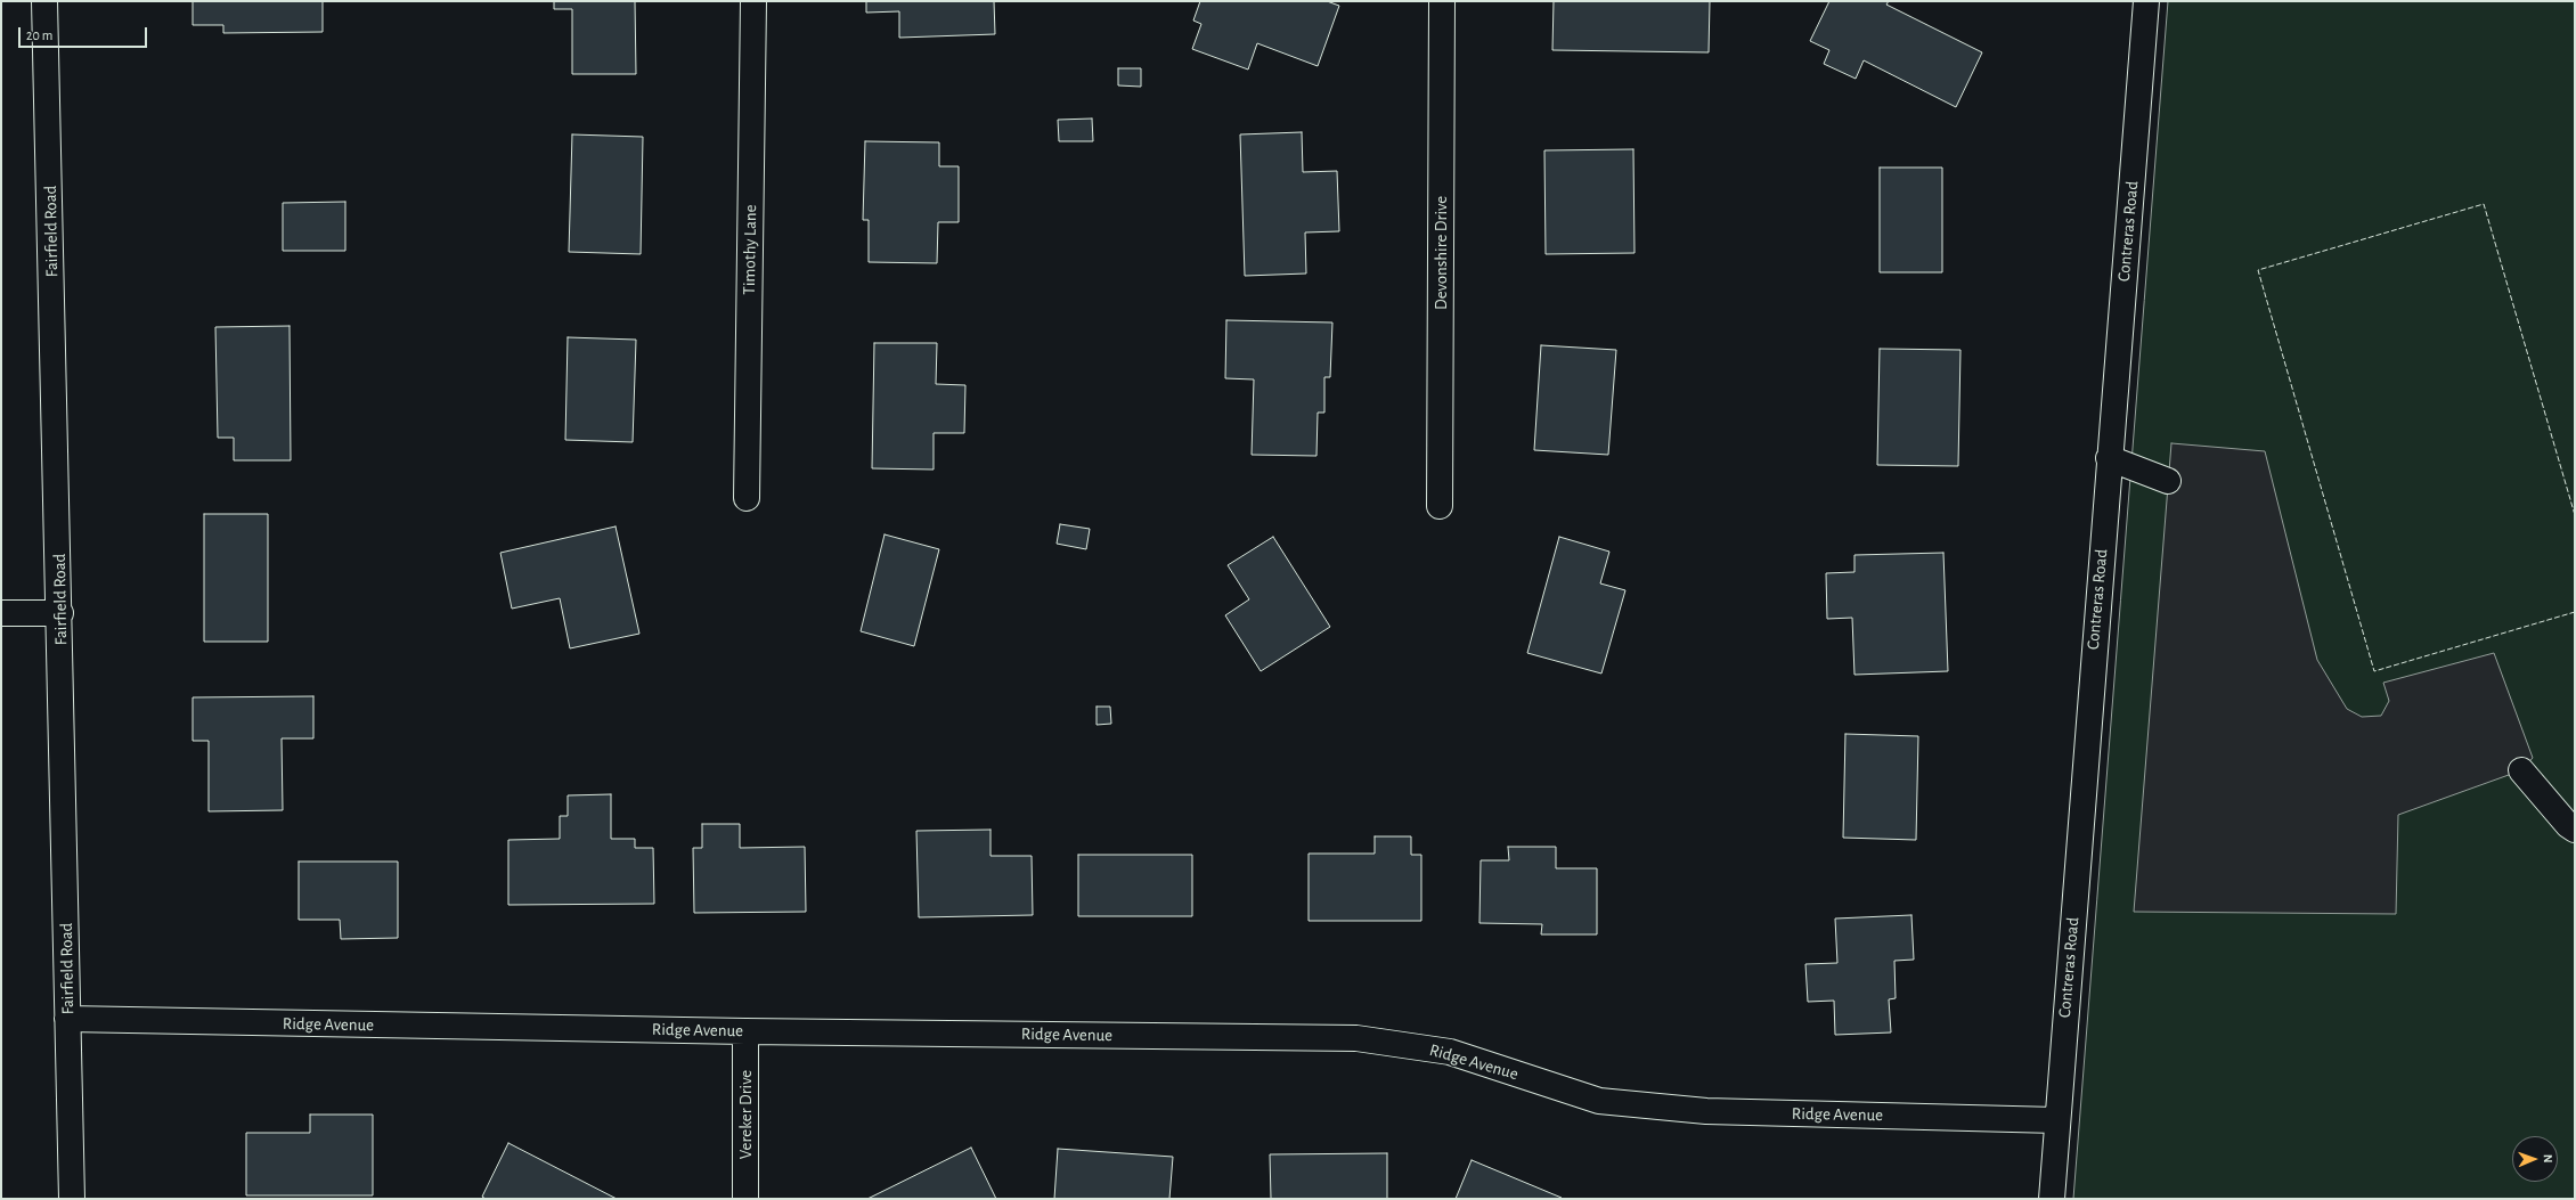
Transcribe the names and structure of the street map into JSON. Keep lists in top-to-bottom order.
{
  "streets": {
    "street": [
      "Fairfield Road",
      "Contreras Road",
      "Timothy Lane",
      "Devonshire Drive",
      "Ridge Avenue",
      "Vereker Drive"
    ]
  },
  "crossings": [
    ["Fairfield Road", "Ridge Avenue"],
    ["Contreras Road", "Ridge Avenue"],
    ["Ridge Avenue", "Vereker Drive"]
  ],
  "scale_bar": "20 m",
  "north": "right"
}
